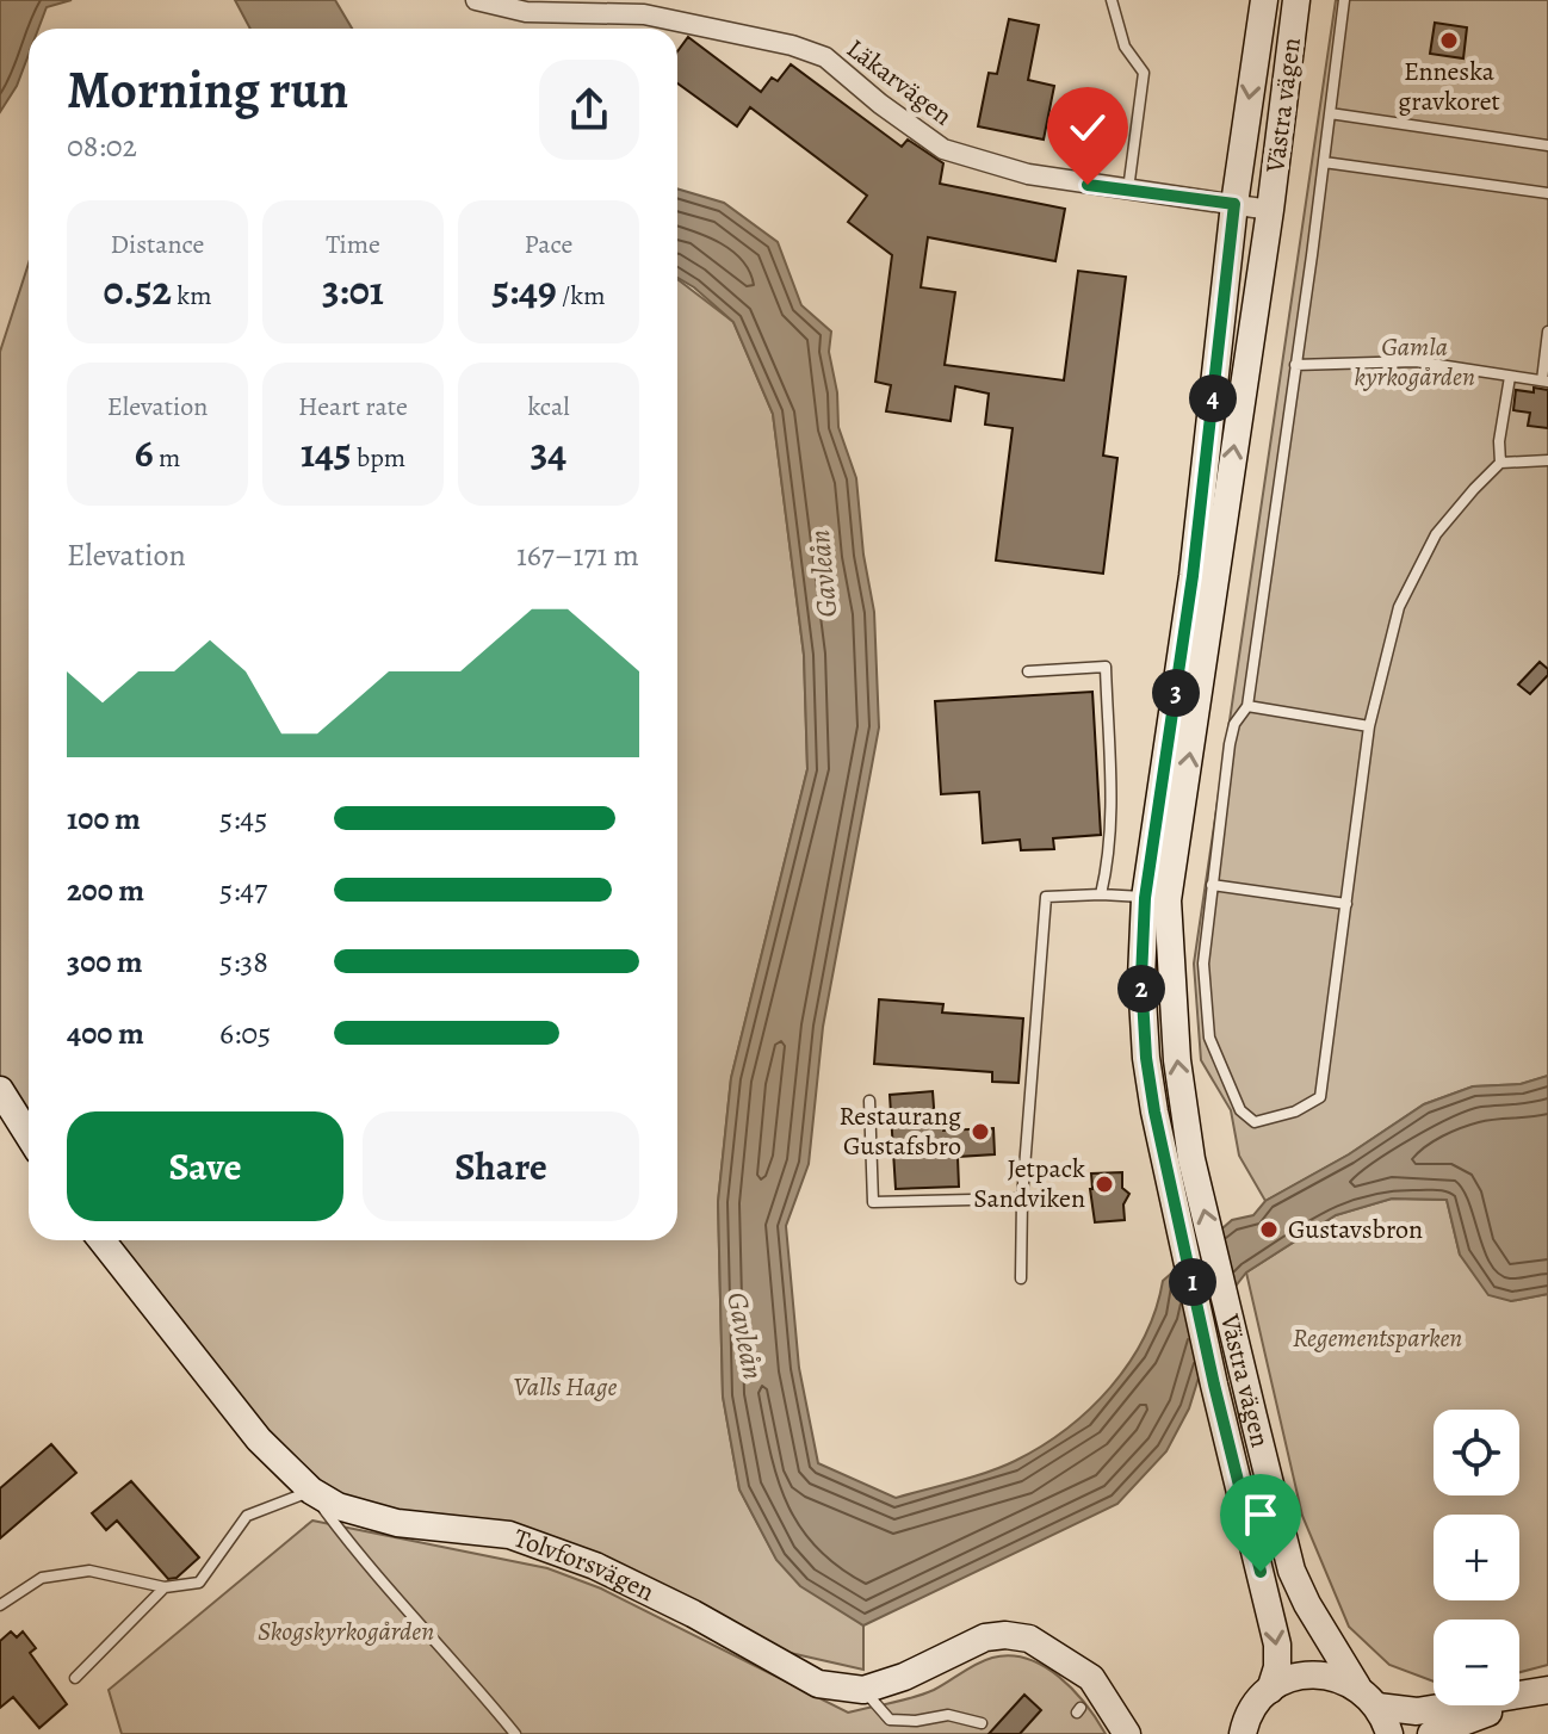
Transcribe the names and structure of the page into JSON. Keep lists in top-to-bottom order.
{
  "streets": {
    "main road": ["Västra vägen", "Tolvforsvägen"],
    "street": ["Läkarvägen"]
  },
  "crossings": [
    ["Läkarvägen", "Västra vägen"]
  ],
  "water": ["Gavleån"],
  "parks": [
    "Gamla kyrkogården",
    "Regementsparken",
    "Valls Hage",
    "Skogskyrkogården"
  ],
  "places": [
    "Enneska gravkoret",
    "Restaurang Gustafsbro",
    "Jetpack Sandviken",
    "Gustavsbron"
  ],
  "page": {
    "heading": ["Morning run", "08:02"],
    "stats": [
      ["Distance", "0.52 km"],
      ["Time", "3:01"],
      ["Pace", "5:49 /km"],
      ["Elevation", "6 m"],
      ["Heart rate", "145 bpm"],
      ["kcal", "34"]
    ],
    "pins": [
      "4",
      "3",
      "2",
      "1"
    ],
    "chart": ["Elevation", "167–171 m"],
    "list": [
      {
        "name": "100 m",
        "note": "5:45"
      },
      {
        "name": "200 m",
        "note": "5:47"
      },
      {
        "name": "300 m",
        "note": "5:38"
      },
      {
        "name": "400 m",
        "note": "6:05"
      }
    ],
    "buttons": ["Save", "Share"],
    "map_buttons": ["+", "−"]
  }
}
